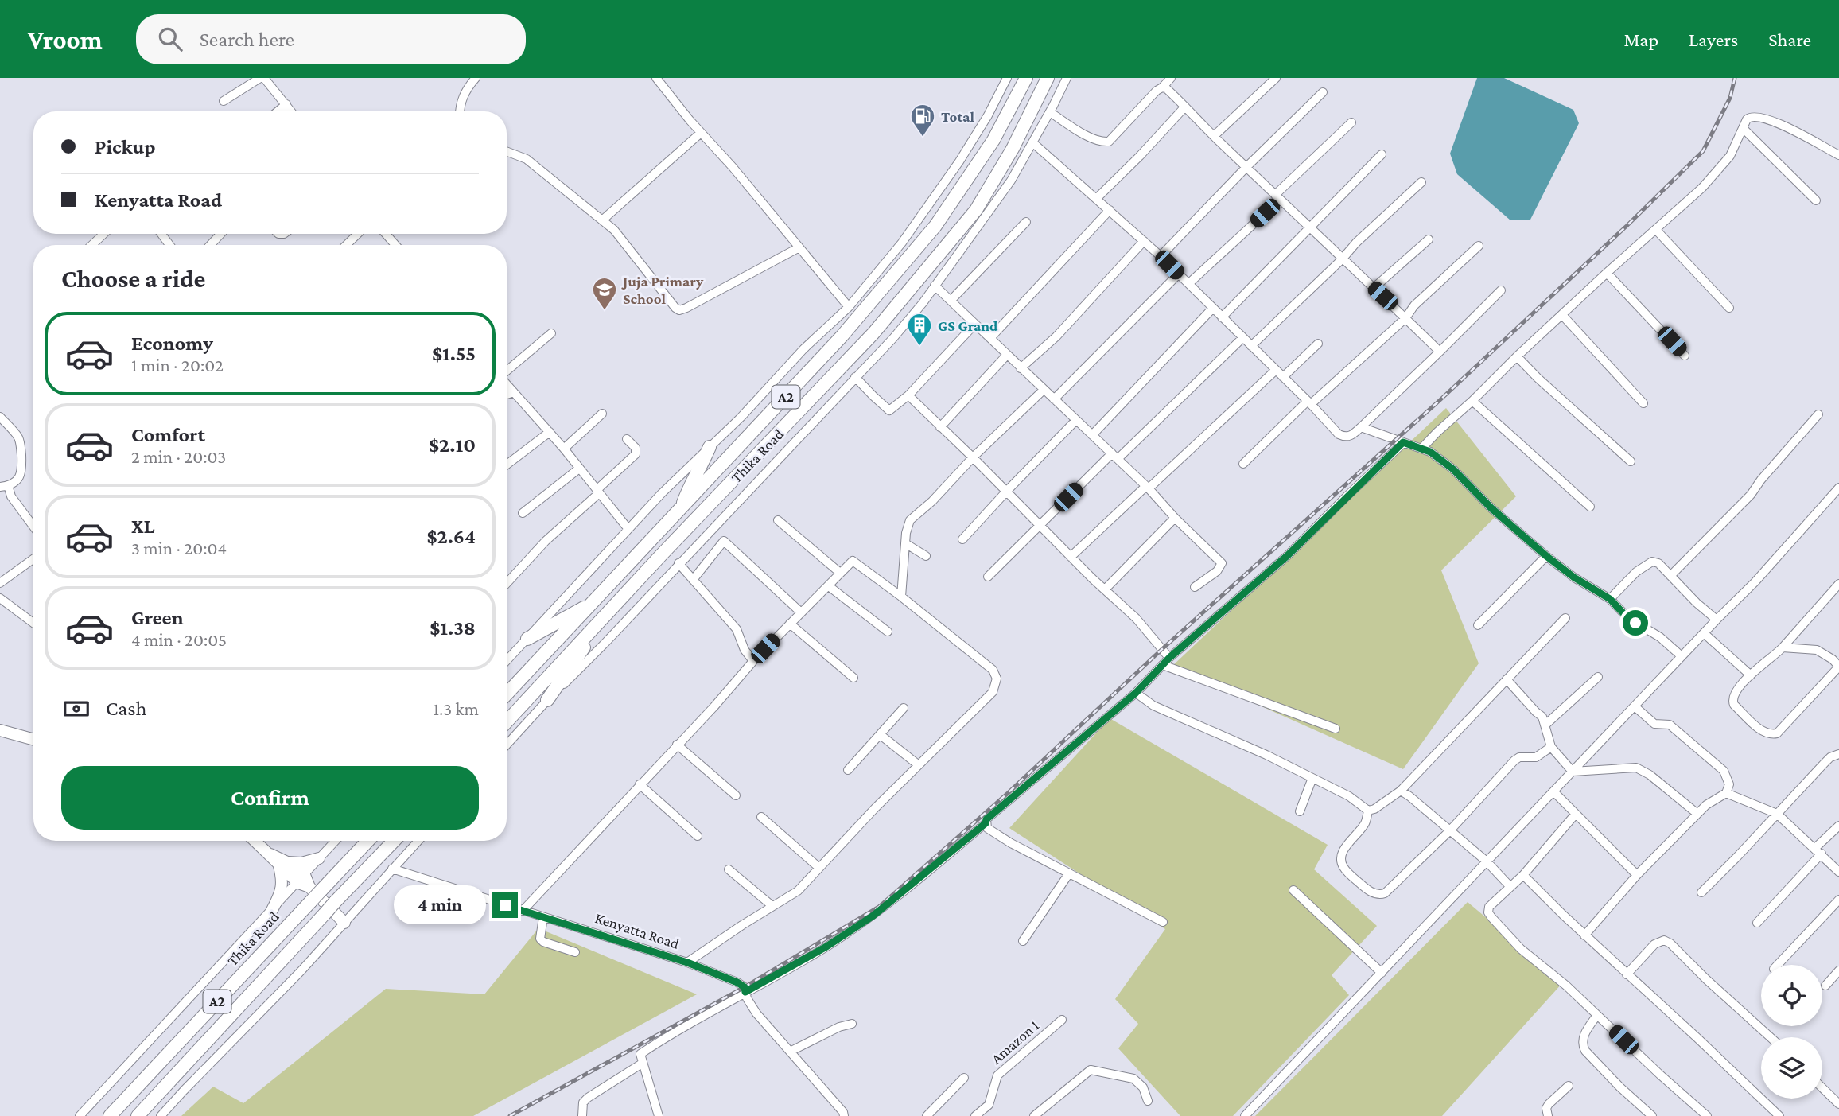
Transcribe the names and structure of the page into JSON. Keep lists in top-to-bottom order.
{
  "streets": {
    "highway": ["A2", "Thika Road"],
    "street": ["Kenyatta Road", "Amazon 1"]
  },
  "places": {
    "fuel station": ["Total"],
    "school or university": ["Juja Primary School"],
    "building": ["GS Grand"]
  },
  "page": {
    "header": "Vroom",
    "search": "Search here",
    "nav": ["Map", "Layers", "Share"],
    "banner": ["Pickup", "Kenyatta Road"],
    "heading": "Choose a ride",
    "list": [
      {
        "name": "Economy",
        "note": "1 min · 20:02",
        "value": "$1.55"
      },
      {
        "name": "Comfort",
        "note": "2 min · 20:03",
        "value": "$2.10"
      },
      {
        "name": "XL",
        "note": "3 min · 20:04",
        "value": "$2.64"
      },
      {
        "name": "Green",
        "note": "4 min · 20:05",
        "value": "$1.38"
      }
    ],
    "pay": ["Cash", "1.3 km"],
    "buttons": "Confirm",
    "bubble": "4 min"
  }
}
